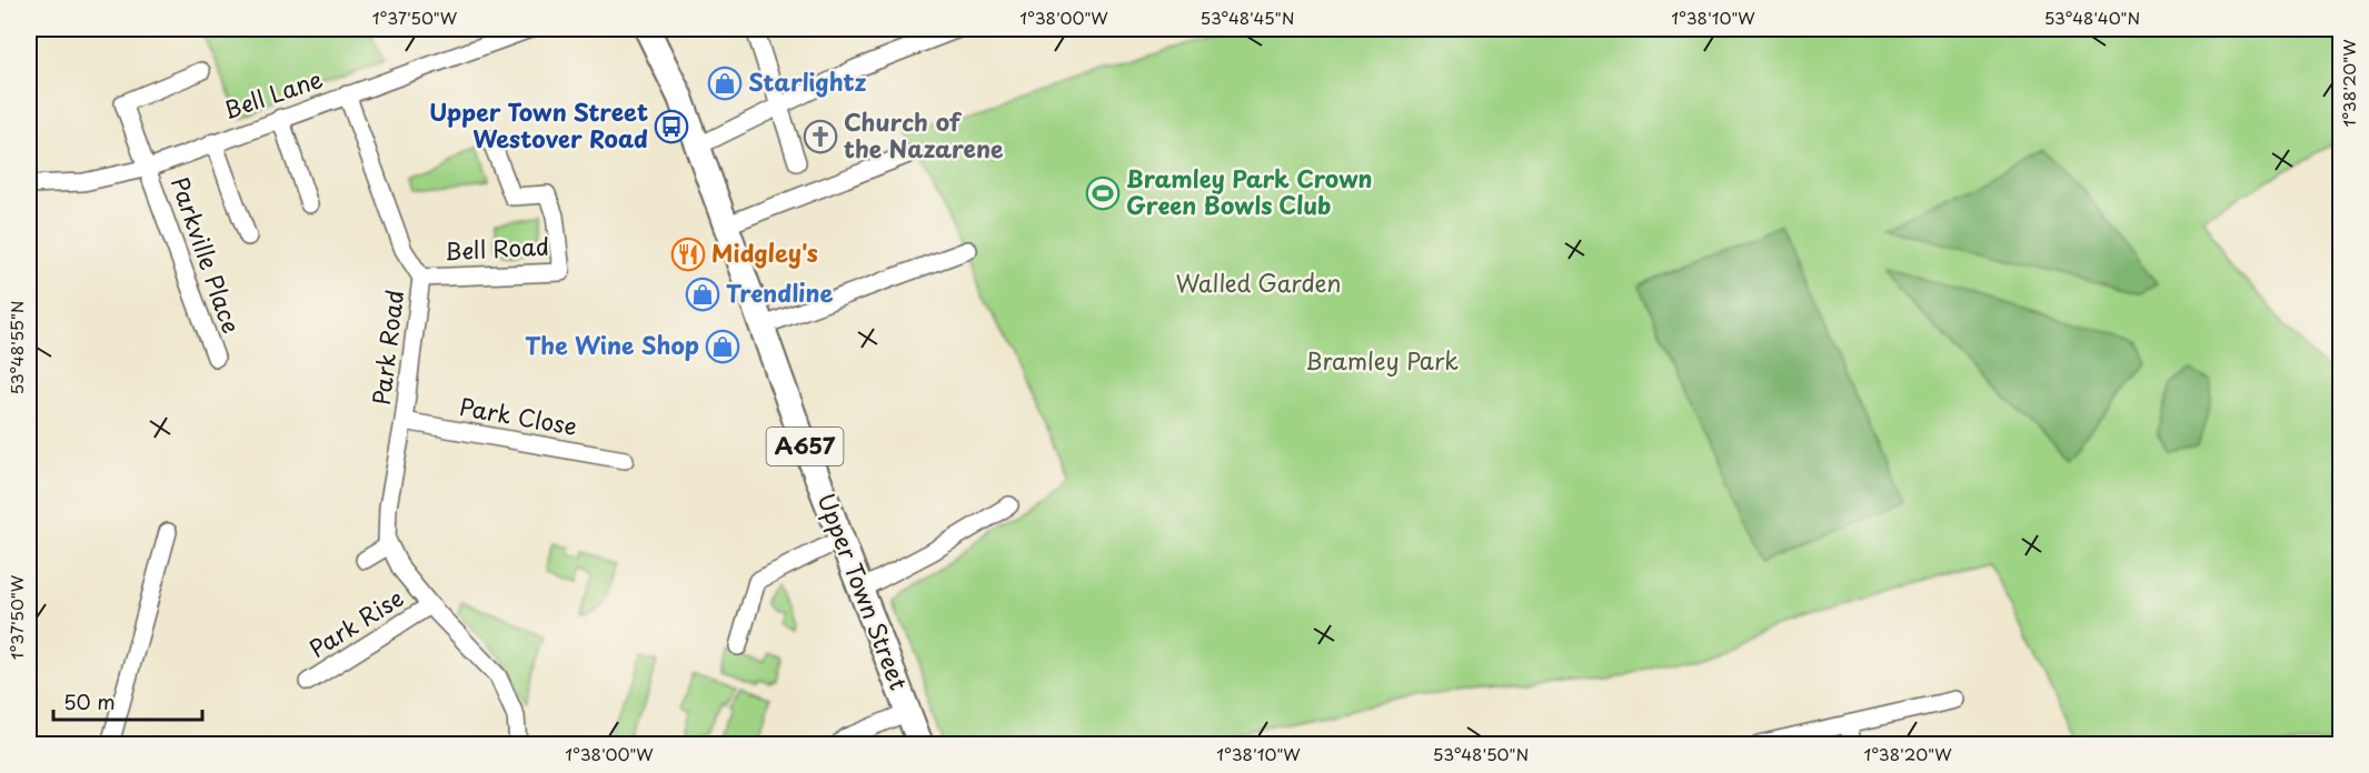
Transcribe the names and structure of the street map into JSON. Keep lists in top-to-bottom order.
{
  "streets": {
    "main road": ["A657", "Upper Town Street"],
    "street": [
      "Bell Lane",
      "Bell Road",
      "Parkville Place",
      "Park Road",
      "Park Close",
      "Park Rise"
    ]
  },
  "crossings": [
    ["Bell Lane", "Parkville Place"],
    ["Bell Lane", "Park Road"],
    ["Bell Road", "Park Road"],
    ["Park Road", "Park Close"],
    ["Park Road", "Park Rise"]
  ],
  "parks": ["Walled Garden", "Bramley Park"],
  "places": {
    "shop": ["Starlightz", "Trendline", "The Wine Shop"],
    "bus stop": ["Upper Town Street Westover Road"],
    "church": ["Church of the Nazarene"],
    "sports": ["Bramley Park Crown Green Bowls Club"],
    "restaurant": ["Midgley's"]
  },
  "scale_bar": "50 m",
  "coordinates": [
    "1°37'50\"W",
    "1°38'00\"W",
    "53°48'45\"N",
    "1°38'10\"W",
    "53°48'40\"N",
    "1°38'20\"W",
    "53°48'55\"N",
    "53°48'50\"N"
  ]
}
